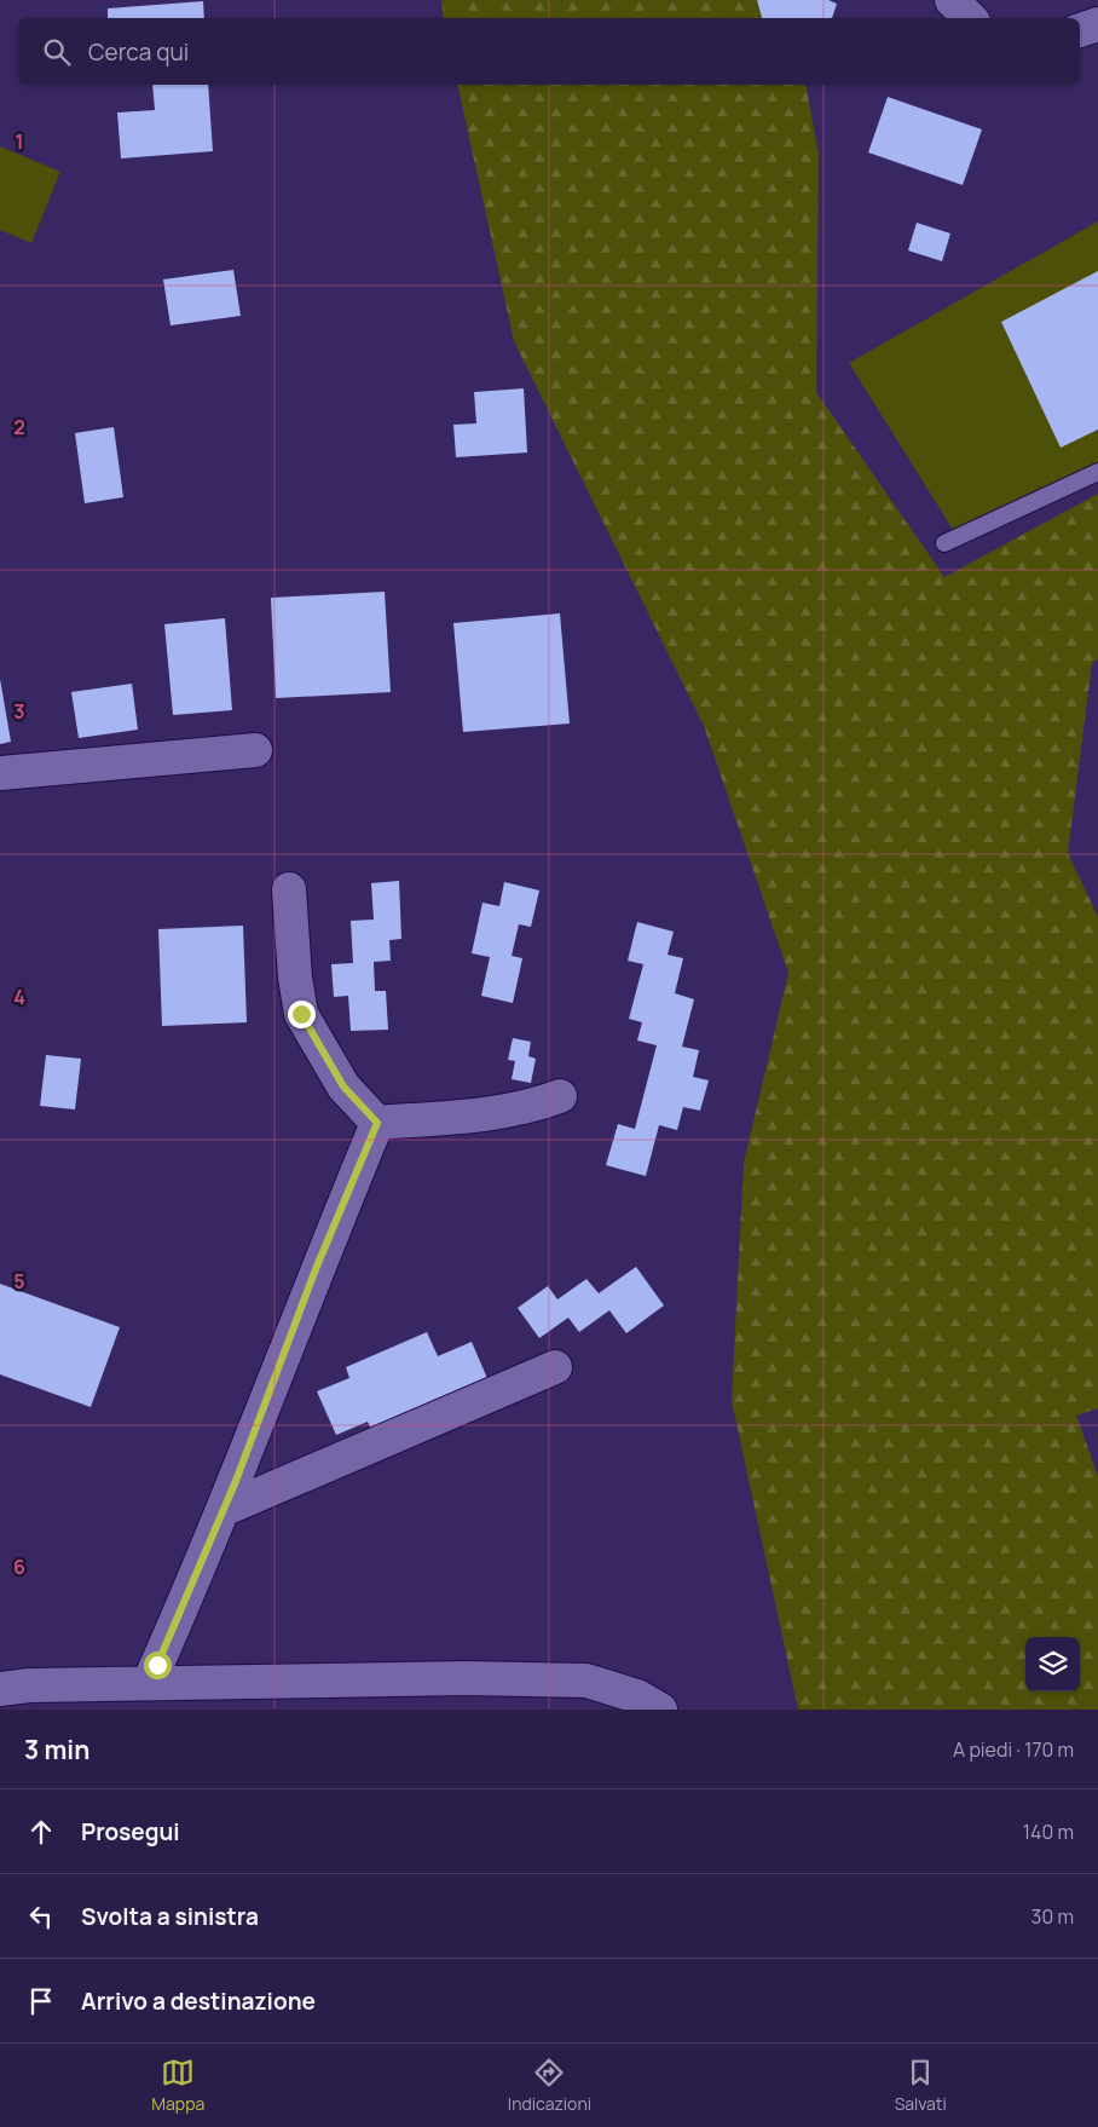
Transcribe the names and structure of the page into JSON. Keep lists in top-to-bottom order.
{
  "page": {
    "search": "Cerca qui",
    "heading": ["3 min", "A piedi · 170 m"],
    "list": [
      ["Prosegui", "140 m"],
      ["Svolta a sinistra", "30 m"],
      "Arrivo a destinazione"
    ],
    "nav": ["Mappa", "Indicazioni", "Salvati"]
  },
  "grid": {
    "rows": [
      "1",
      "2",
      "3",
      "4",
      "5",
      "6"
    ]
  }
}
